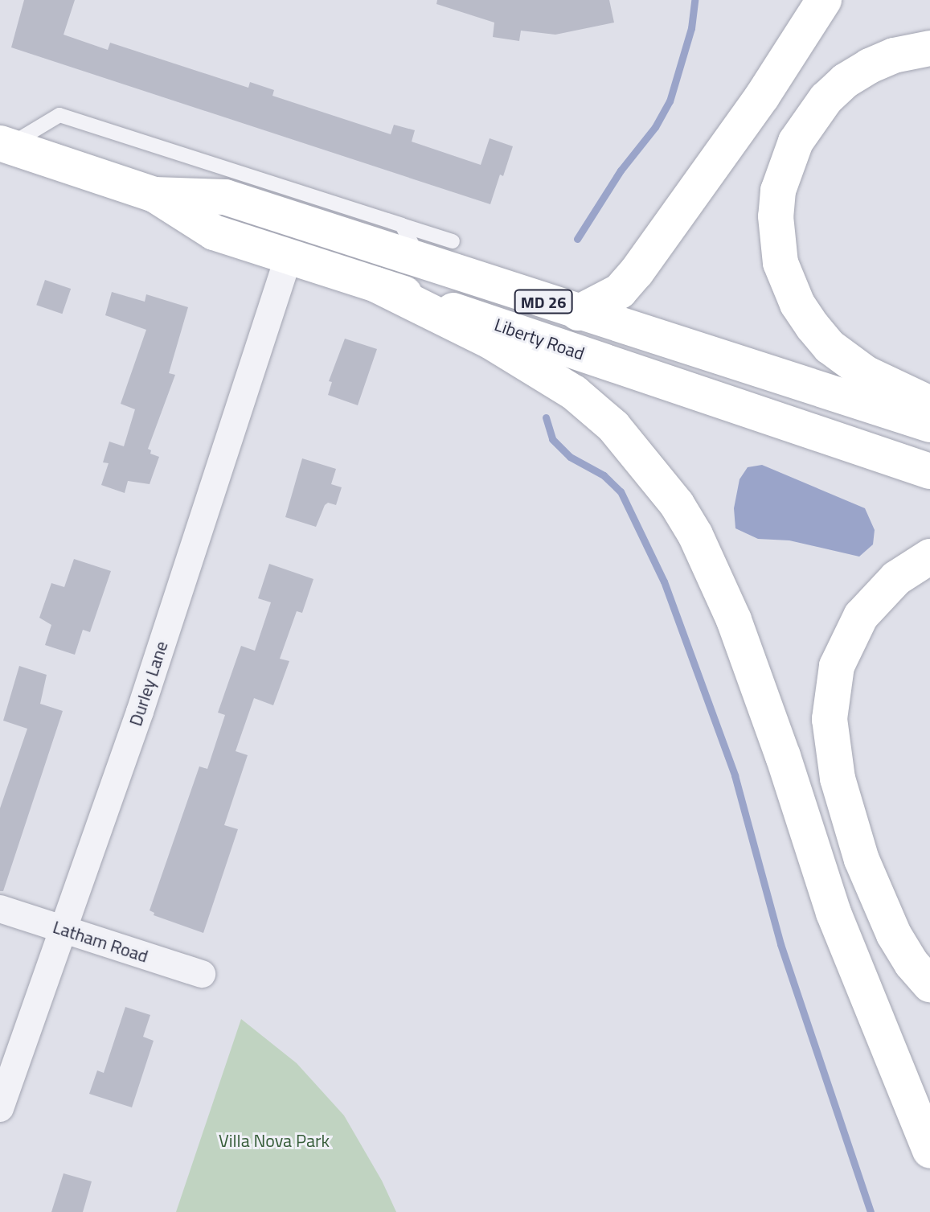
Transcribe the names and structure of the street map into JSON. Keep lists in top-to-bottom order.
{
  "streets": {
    "main road": ["MD 26", "Liberty Road"],
    "street": ["Durley Lane", "Latham Road"]
  },
  "crossings": [
    ["Liberty Road", "Durley Lane"],
    ["Durley Lane", "Latham Road"]
  ],
  "parks": ["Villa Nova Park"]
}
